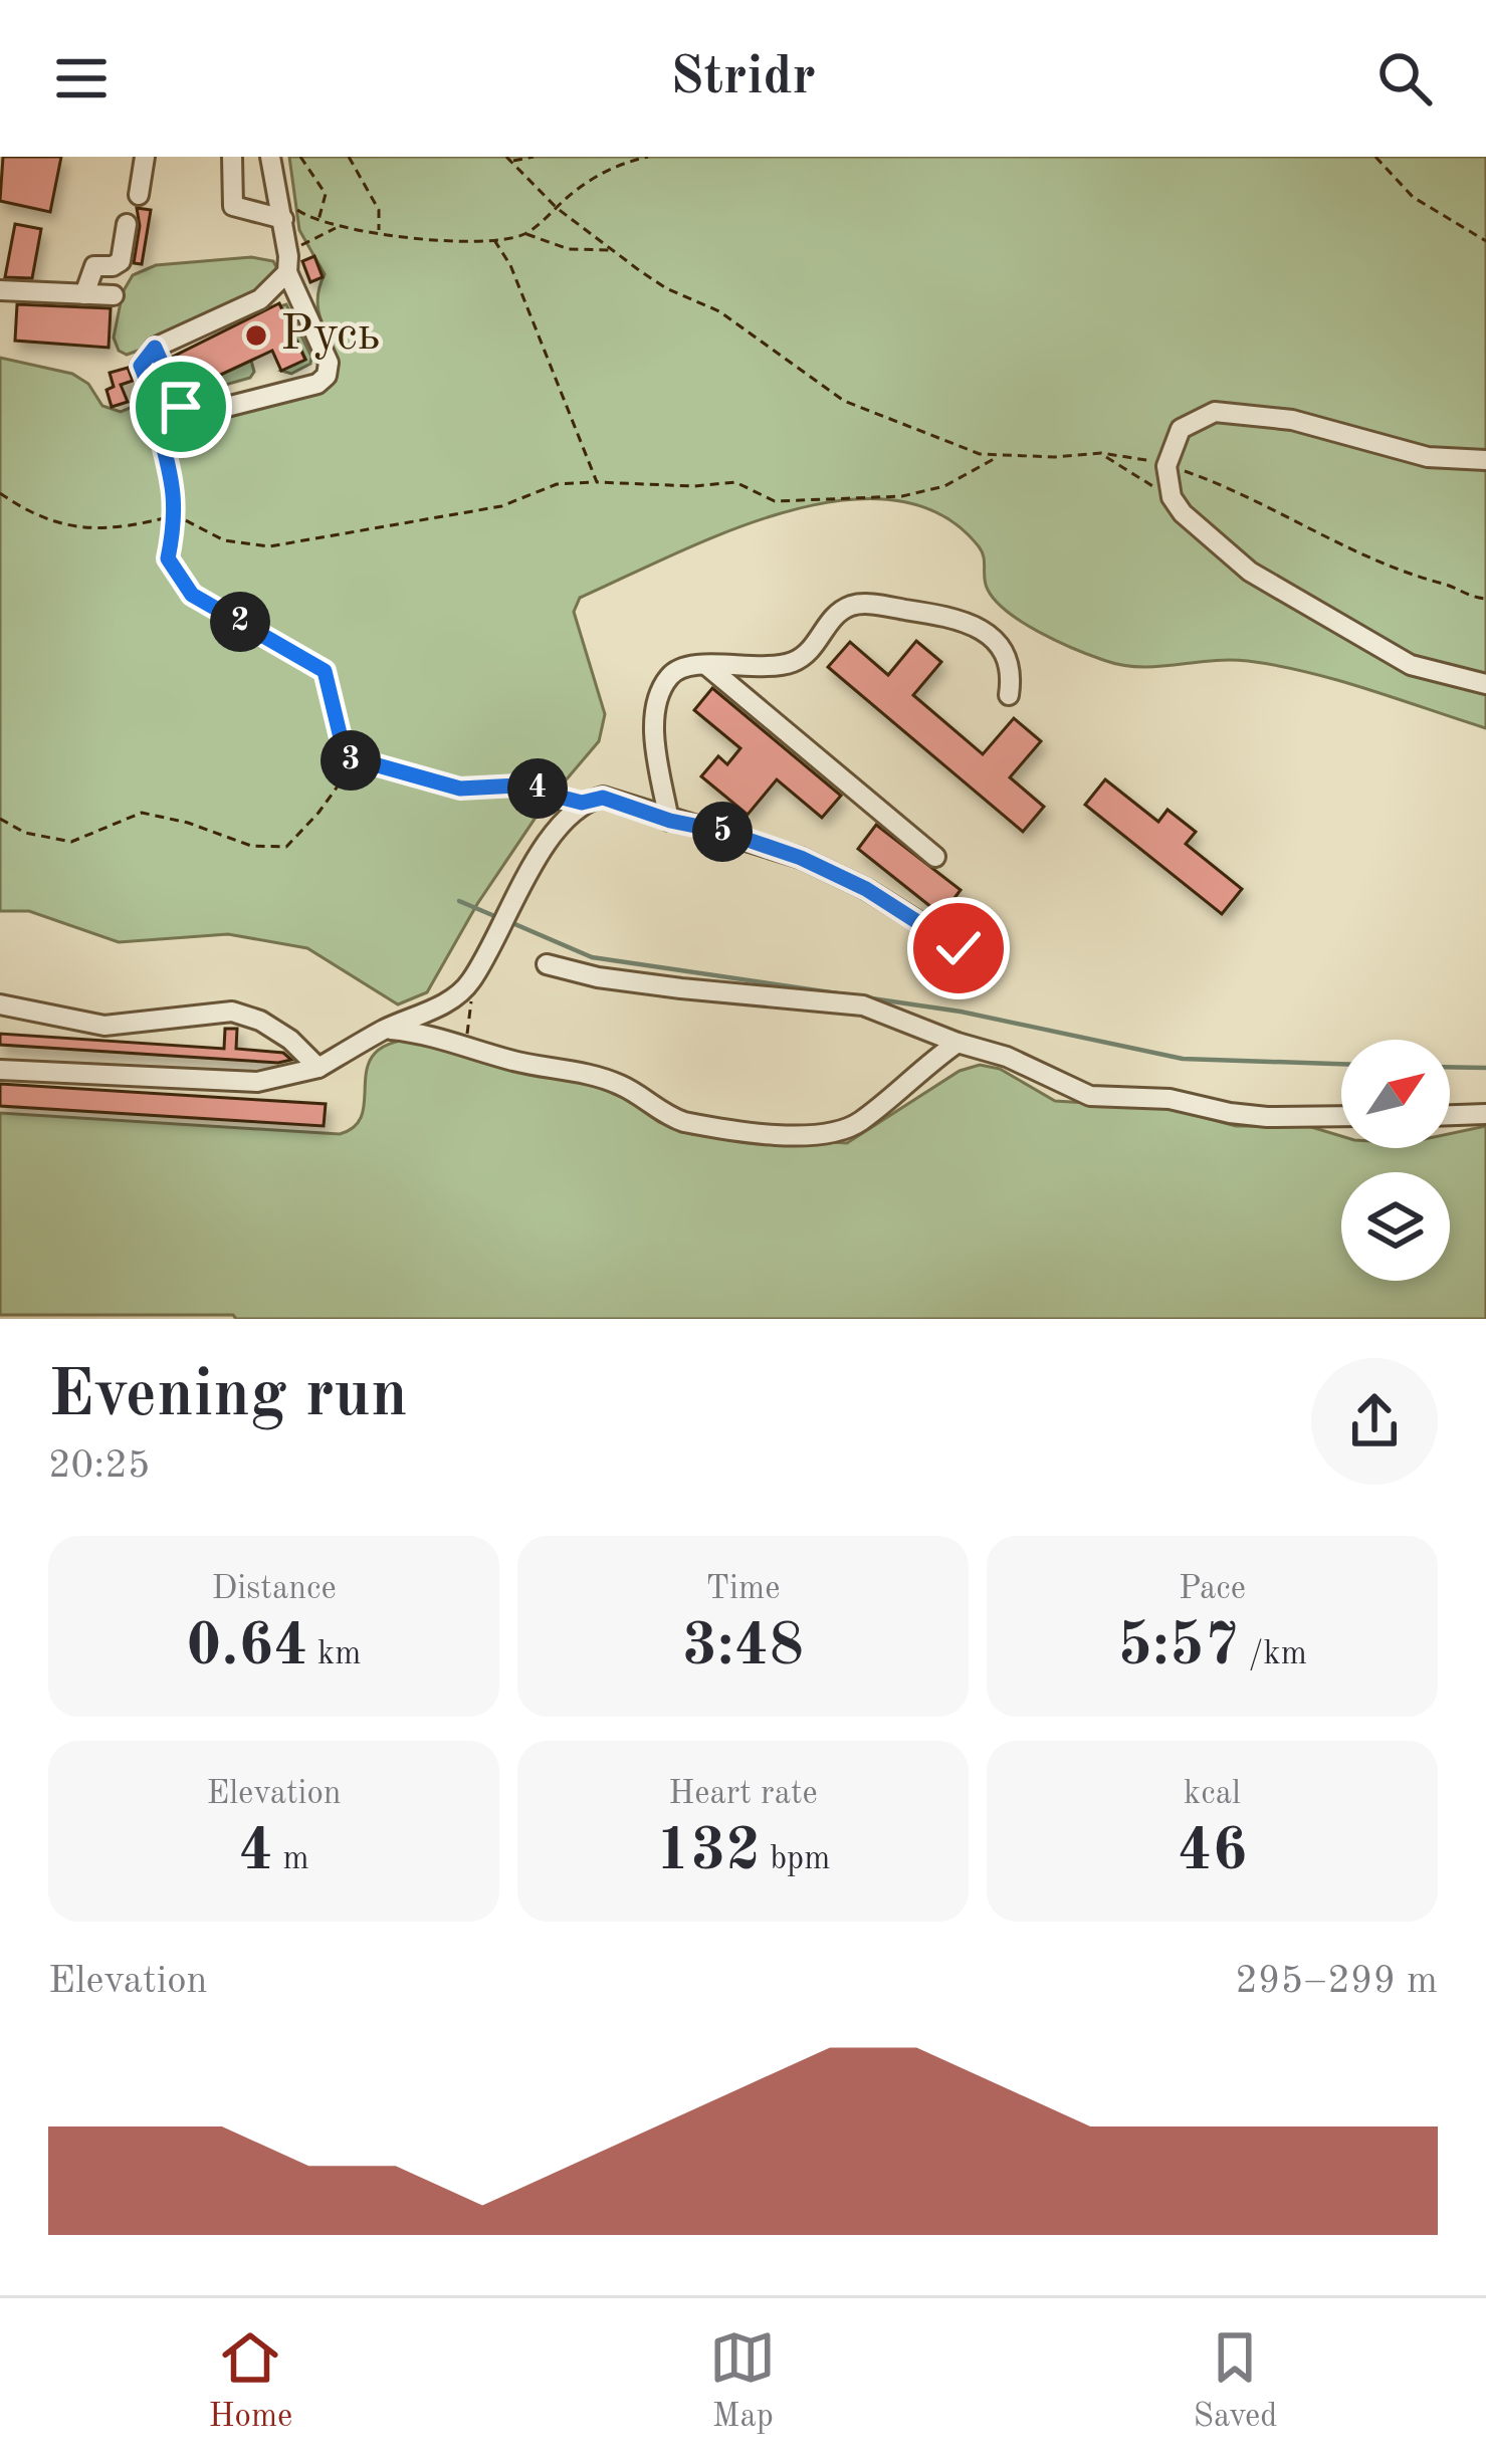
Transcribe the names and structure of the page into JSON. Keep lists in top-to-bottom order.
{
  "places": ["Русь"],
  "north": "top right",
  "page": {
    "header": "Stridr",
    "pins": [
      "2",
      "3",
      "4",
      "5"
    ],
    "heading": ["Evening run", "20:25"],
    "stats": [
      ["Distance", "0.64 km"],
      ["Time", "3:48"],
      ["Pace", "5:57 /km"],
      ["Elevation", "4 m"],
      ["Heart rate", "132 bpm"],
      ["kcal", "46"]
    ],
    "chart": ["Elevation", "295–299 m"],
    "tabs": ["Home", "Map", "Saved"]
  }
}
